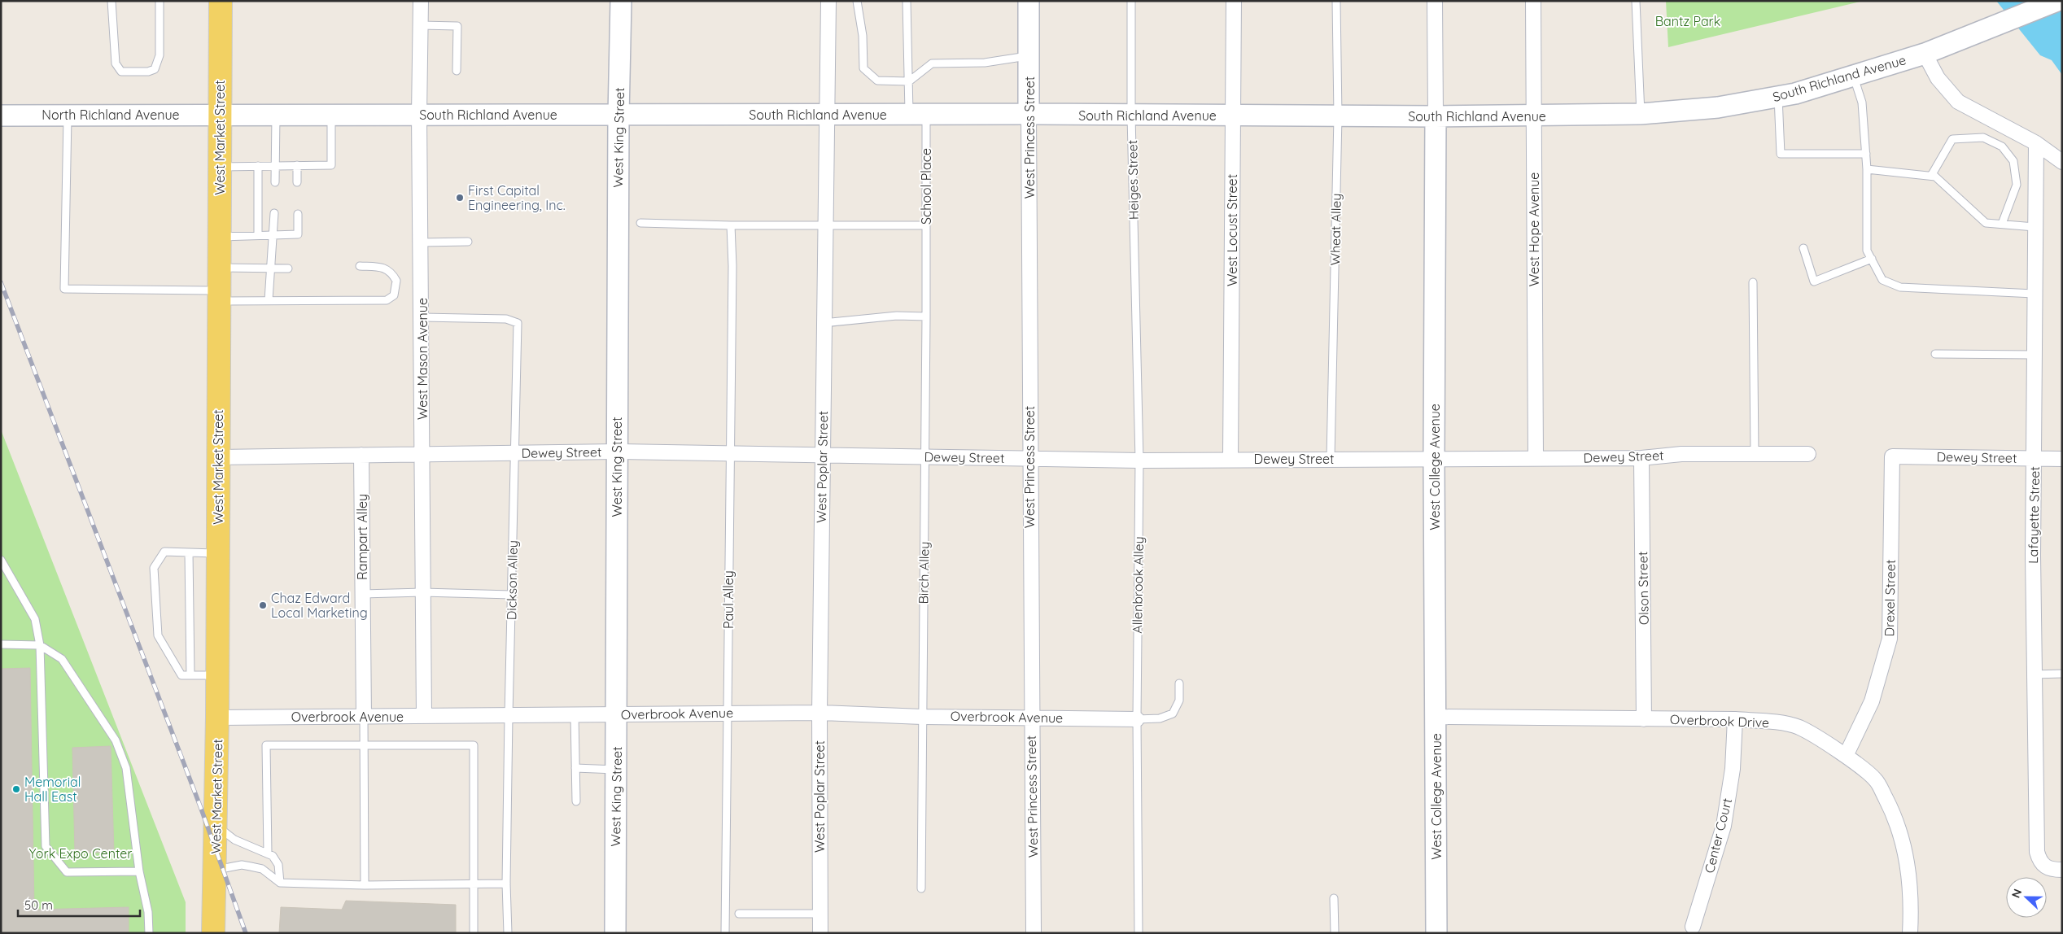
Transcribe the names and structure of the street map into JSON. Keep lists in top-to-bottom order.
{
  "streets": {
    "main road": [
      "South Richland Avenue",
      "North Richland Avenue",
      "West Market Street",
      "West King Street",
      "West Princess Street",
      "West College Avenue"
    ],
    "street": [
      "West Hope Avenue",
      "West Locust Street",
      "West Mason Avenue",
      "Dewey Street",
      "West Poplar Street",
      "Lafayette Street",
      "Rampart Alley",
      "Olson Street",
      "Drexel Street",
      "Overbrook Avenue",
      "Overbrook Drive",
      "Center Court"
    ],
    "lane": [
      "Heiges Street",
      "School Place",
      "Wheat Alley",
      "Birch Alley",
      "Dickson Alley",
      "Allenbrook Alley",
      "Paul Alley"
    ]
  },
  "crossings": [
    ["South Richland Avenue", "North Richland Avenue"],
    ["South Richland Avenue", "West Market Street"],
    ["South Richland Avenue", "West King Street"],
    ["South Richland Avenue", "West Princess Street"],
    ["South Richland Avenue", "Heiges Street"],
    ["South Richland Avenue", "School Place"],
    ["South Richland Avenue", "Wheat Alley"],
    ["South Richland Avenue", "West Hope Avenue"],
    ["South Richland Avenue", "West Locust Street"],
    ["South Richland Avenue", "West Mason Avenue"],
    ["South Richland Avenue", "West Poplar Street"],
    ["South Richland Avenue", "West College Avenue"],
    ["North Richland Avenue", "West Market Street"],
    ["West Market Street", "Dewey Street"],
    ["West Market Street", "Overbrook Avenue"],
    ["West King Street", "Dewey Street"],
    ["West King Street", "Overbrook Avenue"],
    ["West Princess Street", "Dewey Street"],
    ["West Princess Street", "Overbrook Avenue"],
    ["Heiges Street", "Allenbrook Alley"],
    ["School Place", "Birch Alley"],
    ["Wheat Alley", "Dewey Street"],
    ["West Hope Avenue", "Dewey Street"],
    ["West Locust Street", "Dewey Street"],
    ["West Mason Avenue", "Dewey Street"],
    ["West Mason Avenue", "Dickson Alley"],
    ["West Mason Avenue", "Overbrook Avenue"],
    ["Dewey Street", "West Poplar Street"],
    ["Dewey Street", "West College Avenue"],
    ["Dewey Street", "Lafayette Street"],
    ["Dewey Street", "Rampart Alley"],
    ["Dewey Street", "Birch Alley"],
    ["Dewey Street", "Dickson Alley"],
    ["Dewey Street", "Allenbrook Alley"],
    ["Dewey Street", "Olson Street"],
    ["Dewey Street", "Drexel Street"],
    ["Dewey Street", "Paul Alley"],
    ["West Poplar Street", "Overbrook Avenue"],
    ["West College Avenue", "Overbrook Drive"],
    ["Rampart Alley", "Overbrook Avenue"],
    ["Birch Alley", "Overbrook Avenue"],
    ["Dickson Alley", "Overbrook Avenue"],
    ["Allenbrook Alley", "Overbrook Avenue"],
    ["Olson Street", "Overbrook Drive"],
    ["Drexel Street", "Overbrook Drive"],
    ["Paul Alley", "Overbrook Avenue"],
    ["Overbrook Drive", "Center Court"]
  ],
  "parks": ["Bantz Park", "York Expo Center"],
  "places": ["First Capital Engineering, Inc.", "Chaz Edward Local Marketing", "Memorial Hall East"],
  "scale_bar": "50 m",
  "north": "left"
}
